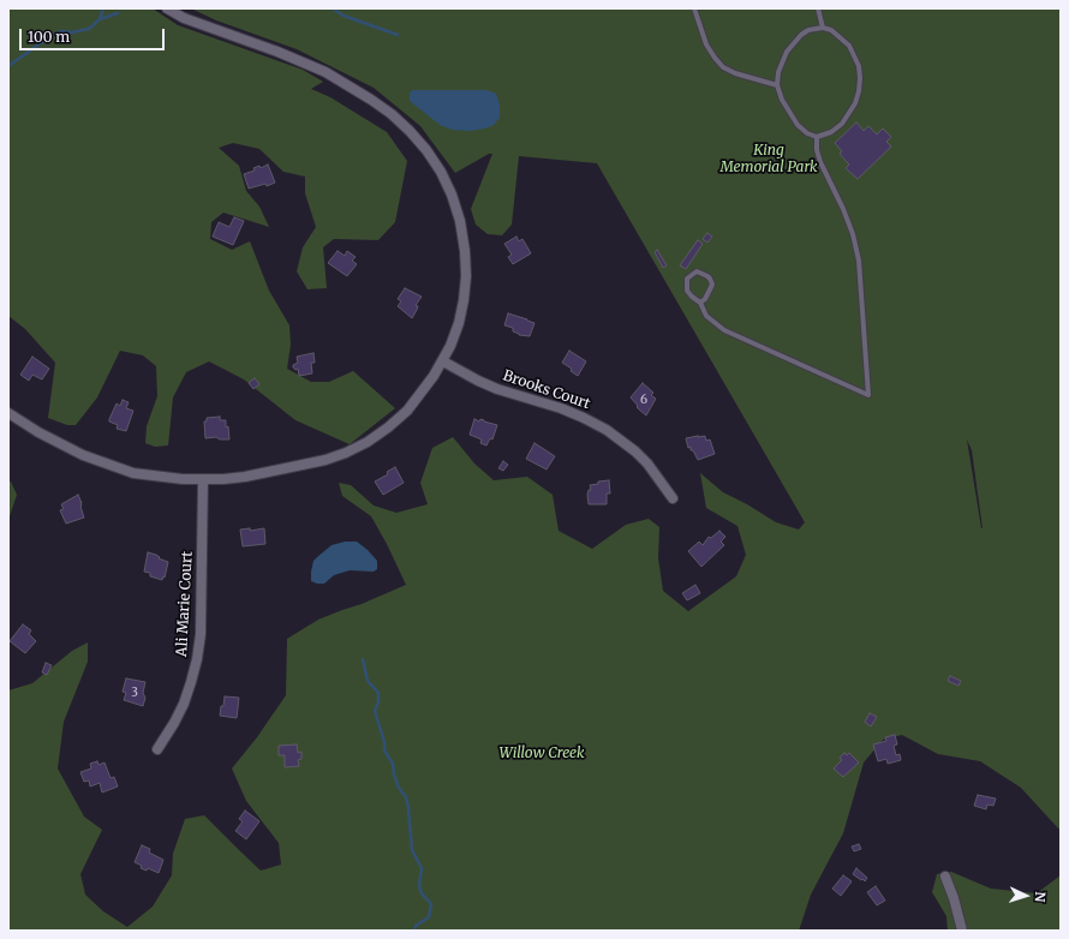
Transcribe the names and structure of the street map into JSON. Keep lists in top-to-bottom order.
{
  "streets": {
    "street": ["Brooks Court", "Ali Marie Court"]
  },
  "parks": ["King Memorial Park", "Willow Creek"],
  "house_numbers": ["6", "3"],
  "scale_bar": "100 m",
  "north": "right"
}
